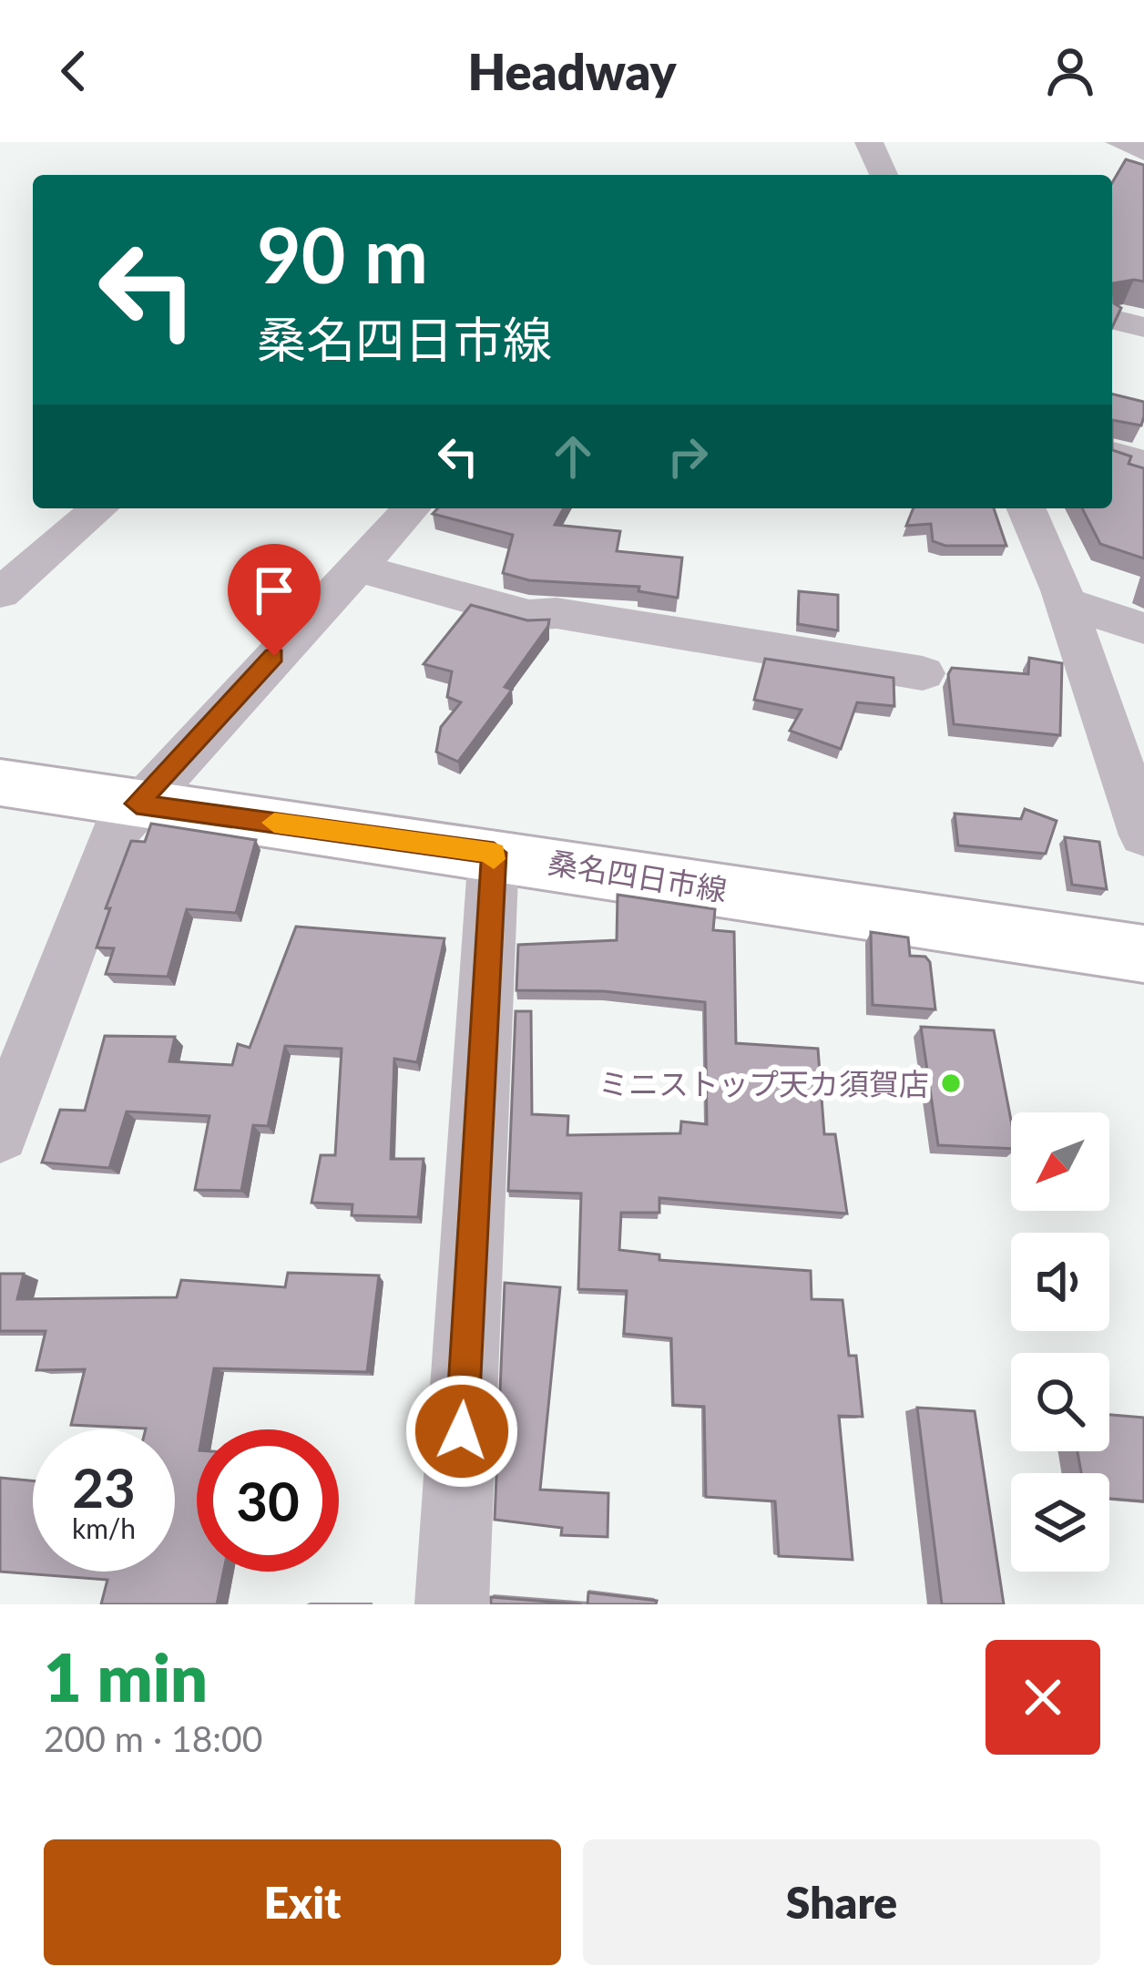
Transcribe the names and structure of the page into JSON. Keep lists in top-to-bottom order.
{
  "streets": {
    "main road": ["桑名四日市線"]
  },
  "places": ["ミニストップ天カ須賀店"],
  "north": "bottom left",
  "page": {
    "header": "Headway",
    "turn": ["90 m", "桑名四日市線"],
    "speed": "23 km/h",
    "limit": "30",
    "heading": ["1 min", "200 m · 18:00"],
    "buttons": ["Exit", "Share"]
  }
}
